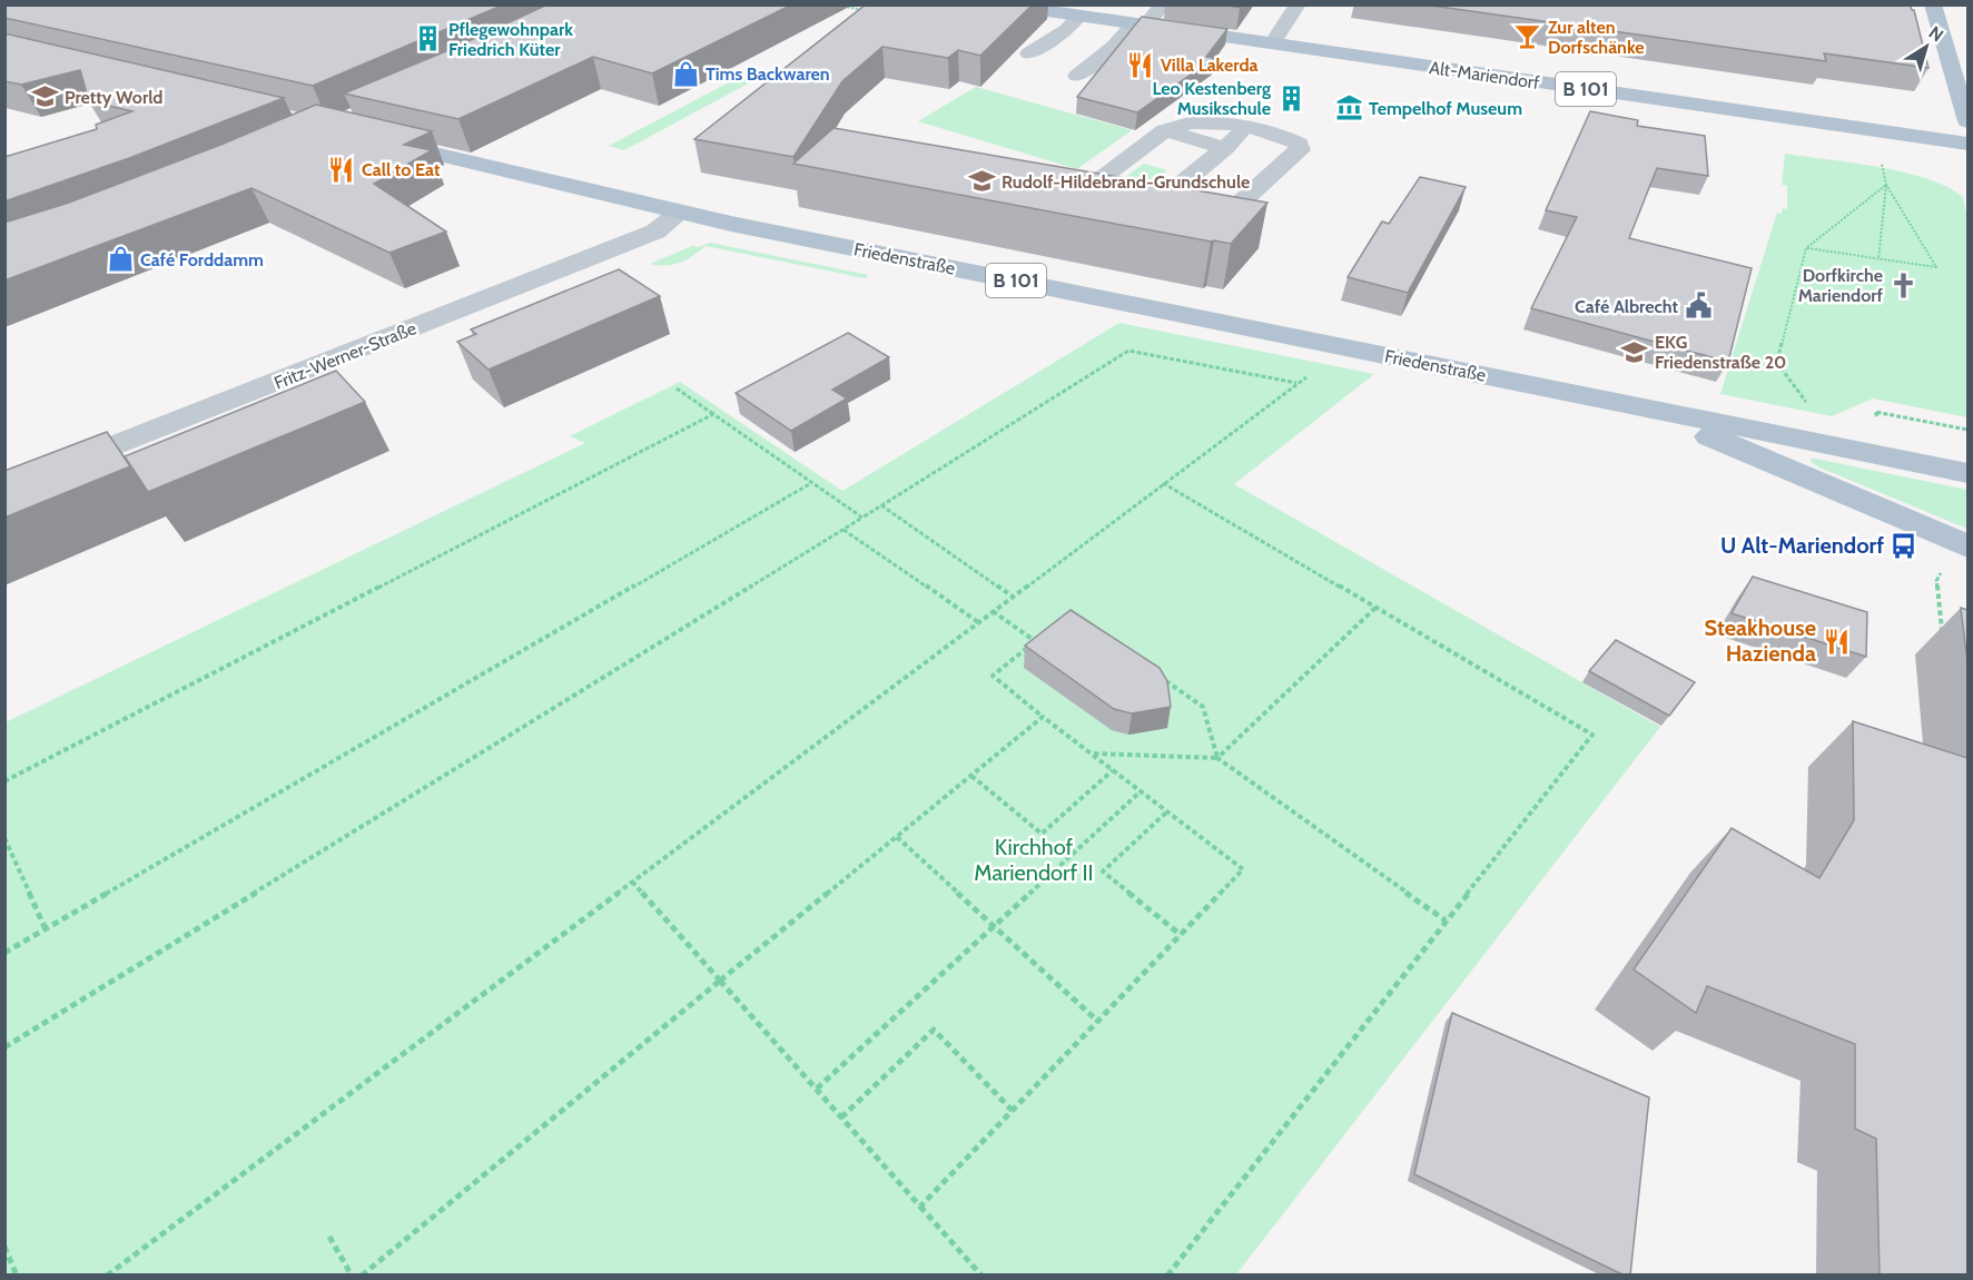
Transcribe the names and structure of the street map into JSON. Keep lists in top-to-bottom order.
{
  "streets": {
    "main road": ["Alt-Mariendorf", "B 101", "Friedenstraße"],
    "street": ["Fritz-Werner-Straße"]
  },
  "crossings": [
    ["B 101", "Friedenstraße"],
    ["Friedenstraße", "Fritz-Werner-Straße"]
  ],
  "parks": ["Kirchhof Mariendorf II"],
  "places": {
    "bar": ["Zur alten Dorfschänke"],
    "building": ["Pflegewohnpark Friedrich Küter", "Leo Kestenberg Musikschule"],
    "restaurant": ["Villa Lakerda", "Call to Eat", "Steakhouse Hazienda"],
    "shop": ["Tims Backwaren", "Café Forddamm"],
    "school or university": ["Pretty World", "Rudolf-Hildebrand-Grundschule", "EKG Friedenstraße 20"],
    "museum": ["Tempelhof Museum"],
    "church": ["Dorfkirche Mariendorf"],
    "public building": ["Café Albrecht"],
    "bus stop": ["U Alt-Mariendorf"]
  },
  "north": "top right"
}
